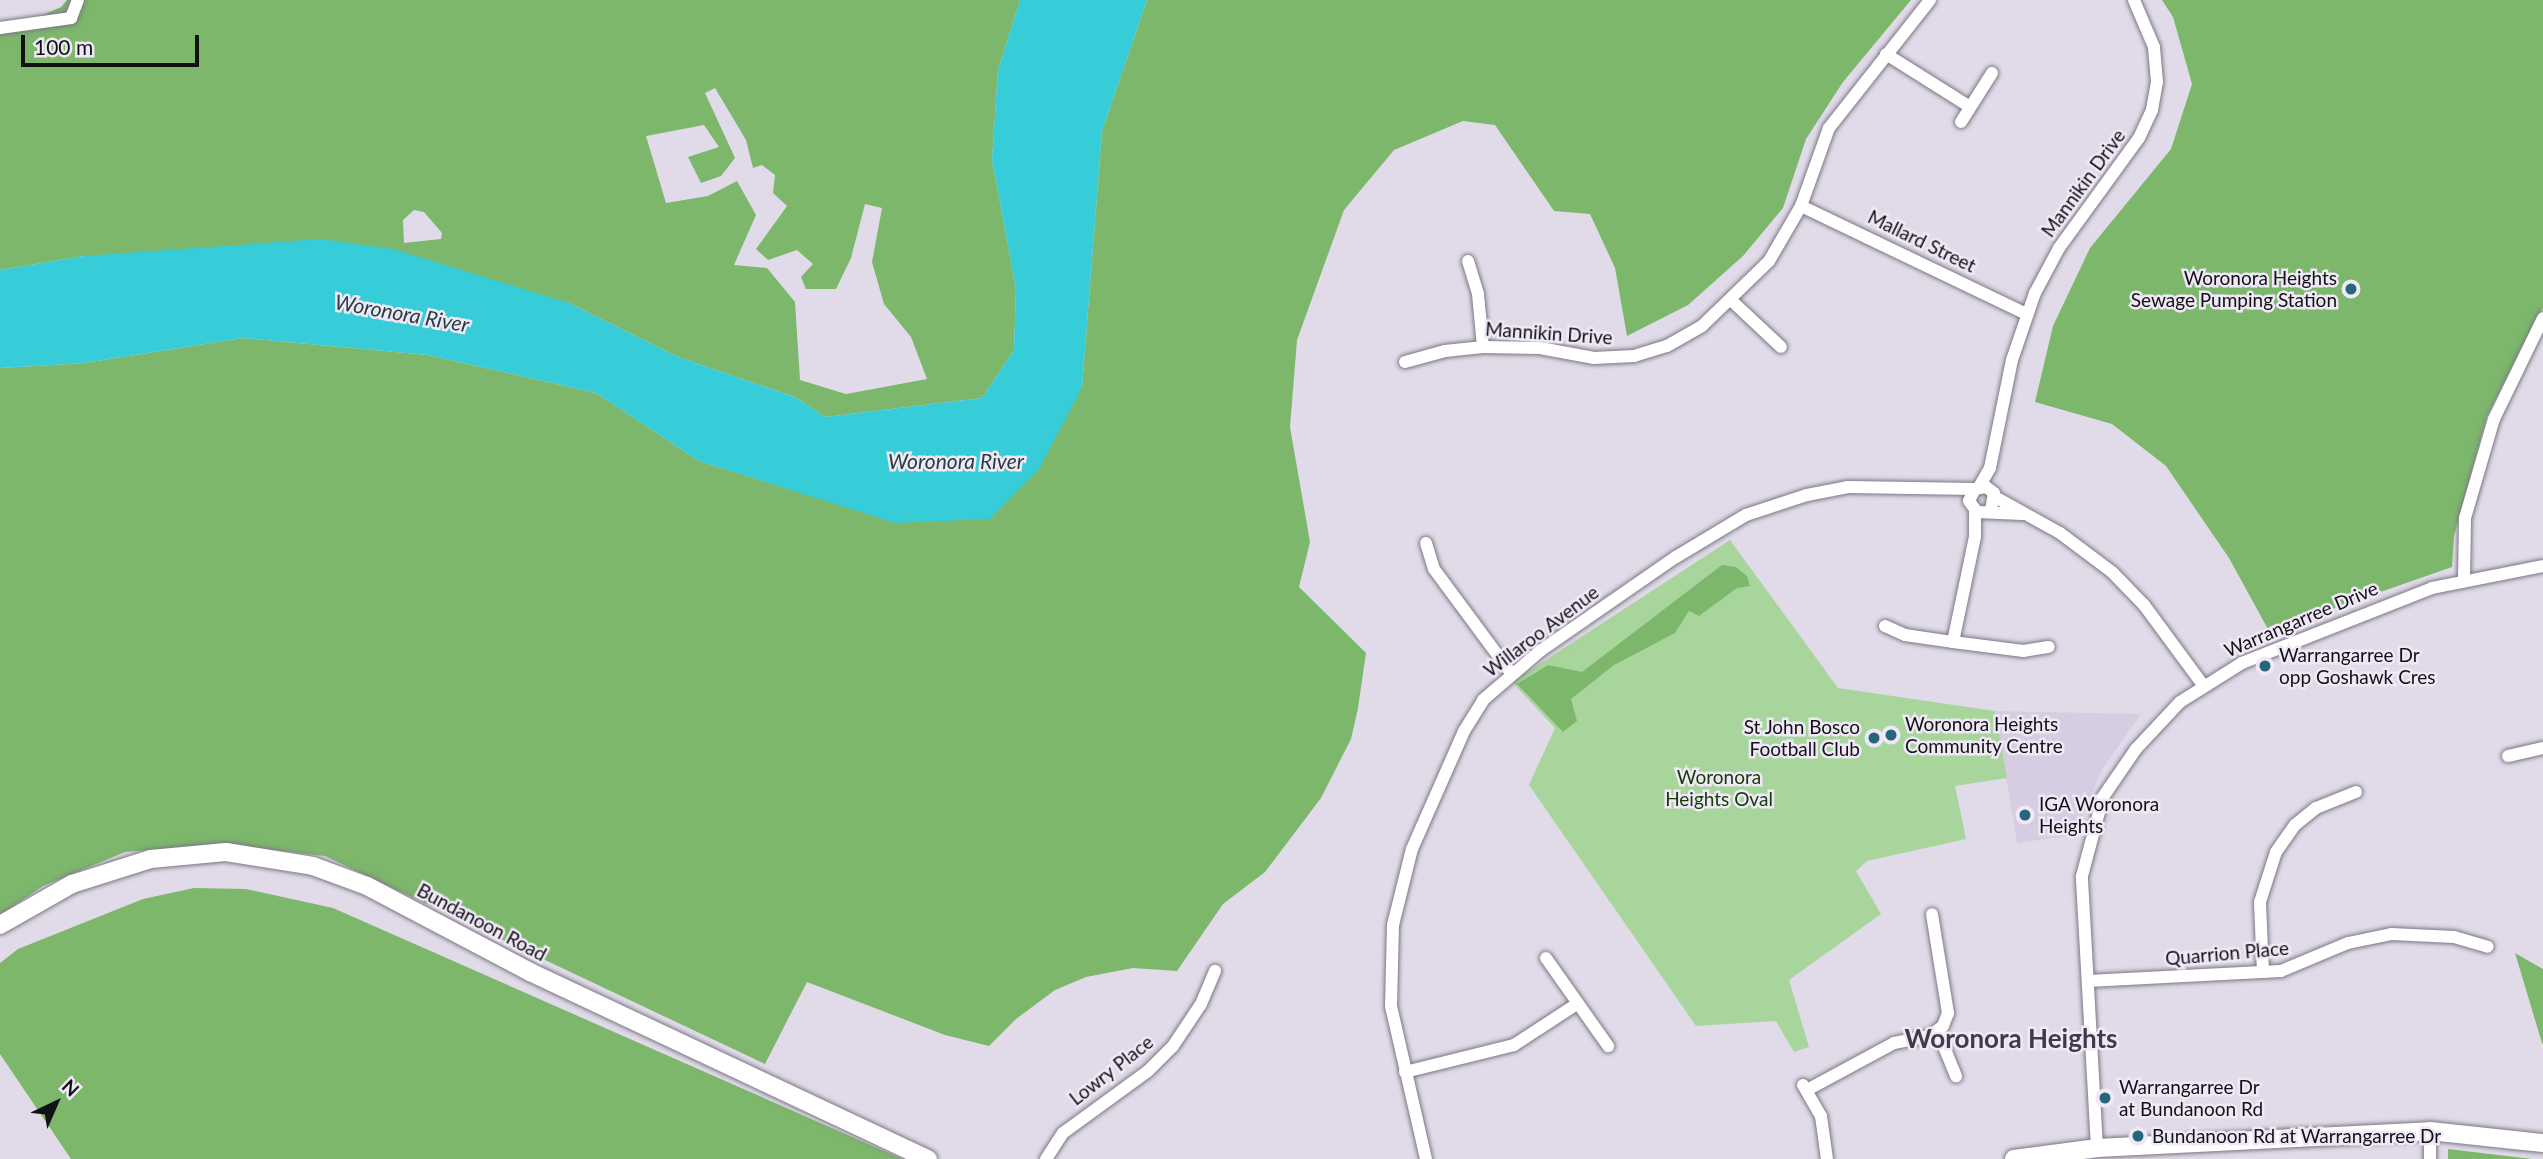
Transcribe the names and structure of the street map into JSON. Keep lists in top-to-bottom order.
{
  "streets": {
    "street": [
      "Mannikin Drive",
      "Mallard Street",
      "Warrangarree Drive",
      "Willaroo Avenue",
      "Bundanoon Road",
      "Quarrion Place",
      "Lowry Place"
    ]
  },
  "crossings": [
    ["Mannikin Drive", "Mallard Street"],
    ["Mannikin Drive", "Willaroo Avenue"],
    ["Warrangarree Drive", "Quarrion Place"]
  ],
  "districts": ["Woronora Heights"],
  "water": ["Woronora River"],
  "parks": ["Woronora Heights Oval"],
  "places": [
    "Woronora Heights Sewage Pumping Station",
    "Warrangarree Dr opp Goshawk Cres",
    "Woronora Heights Community Centre",
    "St John Bosco Football Club",
    "IGA Woronora Heights",
    "Warrangarree Dr at Bundanoon Rd",
    "Bundanoon Rd at Warrangarree Dr"
  ],
  "scale_bar": "100 m",
  "north": "top right"
}
